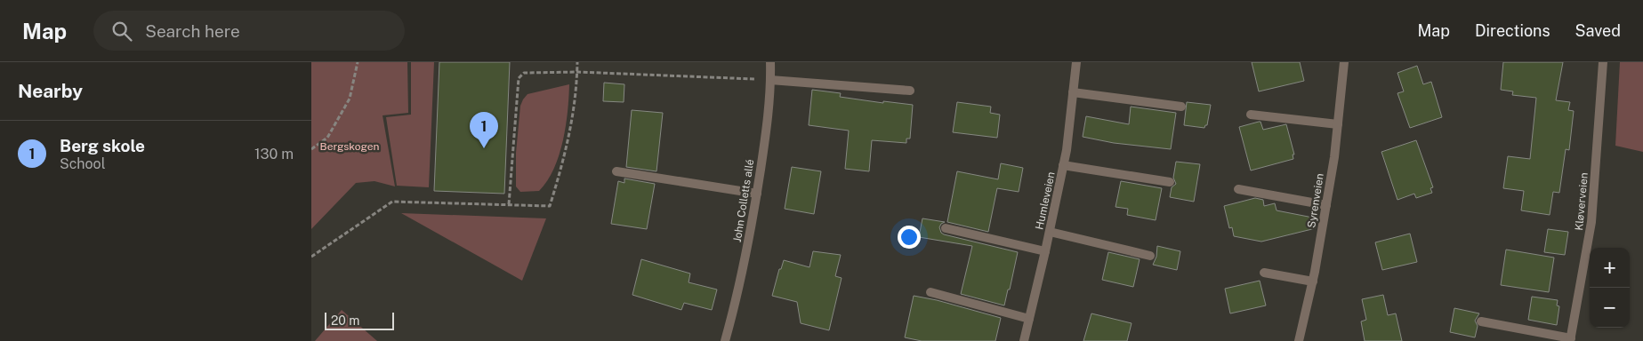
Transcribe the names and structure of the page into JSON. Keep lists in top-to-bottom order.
{
  "streets": {
    "street": [
      "John Colletts allé",
      "Humleveien",
      "Syrenveien",
      "Kløverveien"
    ]
  },
  "parks": ["Bergskogen"],
  "scale_bar": "20 m",
  "page": {
    "header": "Map",
    "search": "Search here",
    "nav": ["Map", "Directions", "Saved"],
    "heading": "Nearby",
    "pins": "1",
    "list": [
      {
        "mark": "1",
        "name": "Berg skole",
        "note": "School",
        "value": "130 m"
      }
    ],
    "map_buttons": ["+", "−"],
    "scale": "20 m"
  }
}
